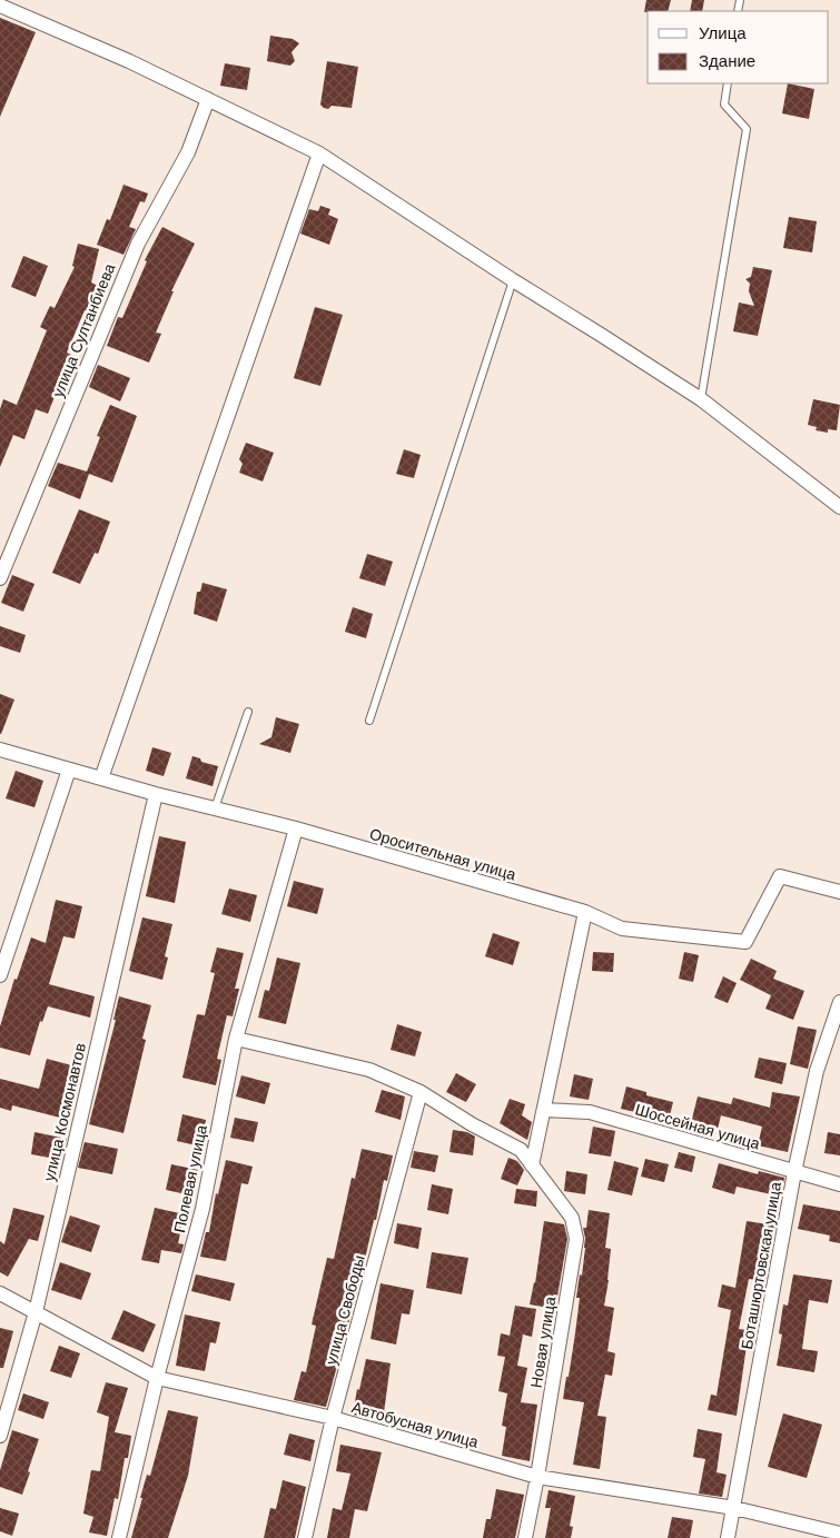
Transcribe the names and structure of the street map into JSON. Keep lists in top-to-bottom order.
{
  "streets": {
    "street": [
      "улица Султанбиева",
      "Оросительная улица",
      "улица Космонавтов",
      "Шоссейная улица",
      "Полевая улица",
      "Боташюртовская улица",
      "улица Свободы",
      "Новая улица",
      "Автобусная улица"
    ]
  },
  "crossings": [
    ["Оросительная улица", "улица Космонавтов"],
    ["Оросительная улица", "Полевая улица"],
    ["улица Космонавтов", "Автобусная улица"],
    ["Шоссейная улица", "Боташюртовская улица"],
    ["Полевая улица", "Новая улица"],
    ["Полевая улица", "Автобусная улица"],
    ["Боташюртовская улица", "Автобусная улица"],
    ["улица Свободы", "Новая улица"],
    ["улица Свободы", "Автобусная улица"],
    ["Новая улица", "Автобусная улица"]
  ],
  "legend": ["Улица", "Здание"]
}
